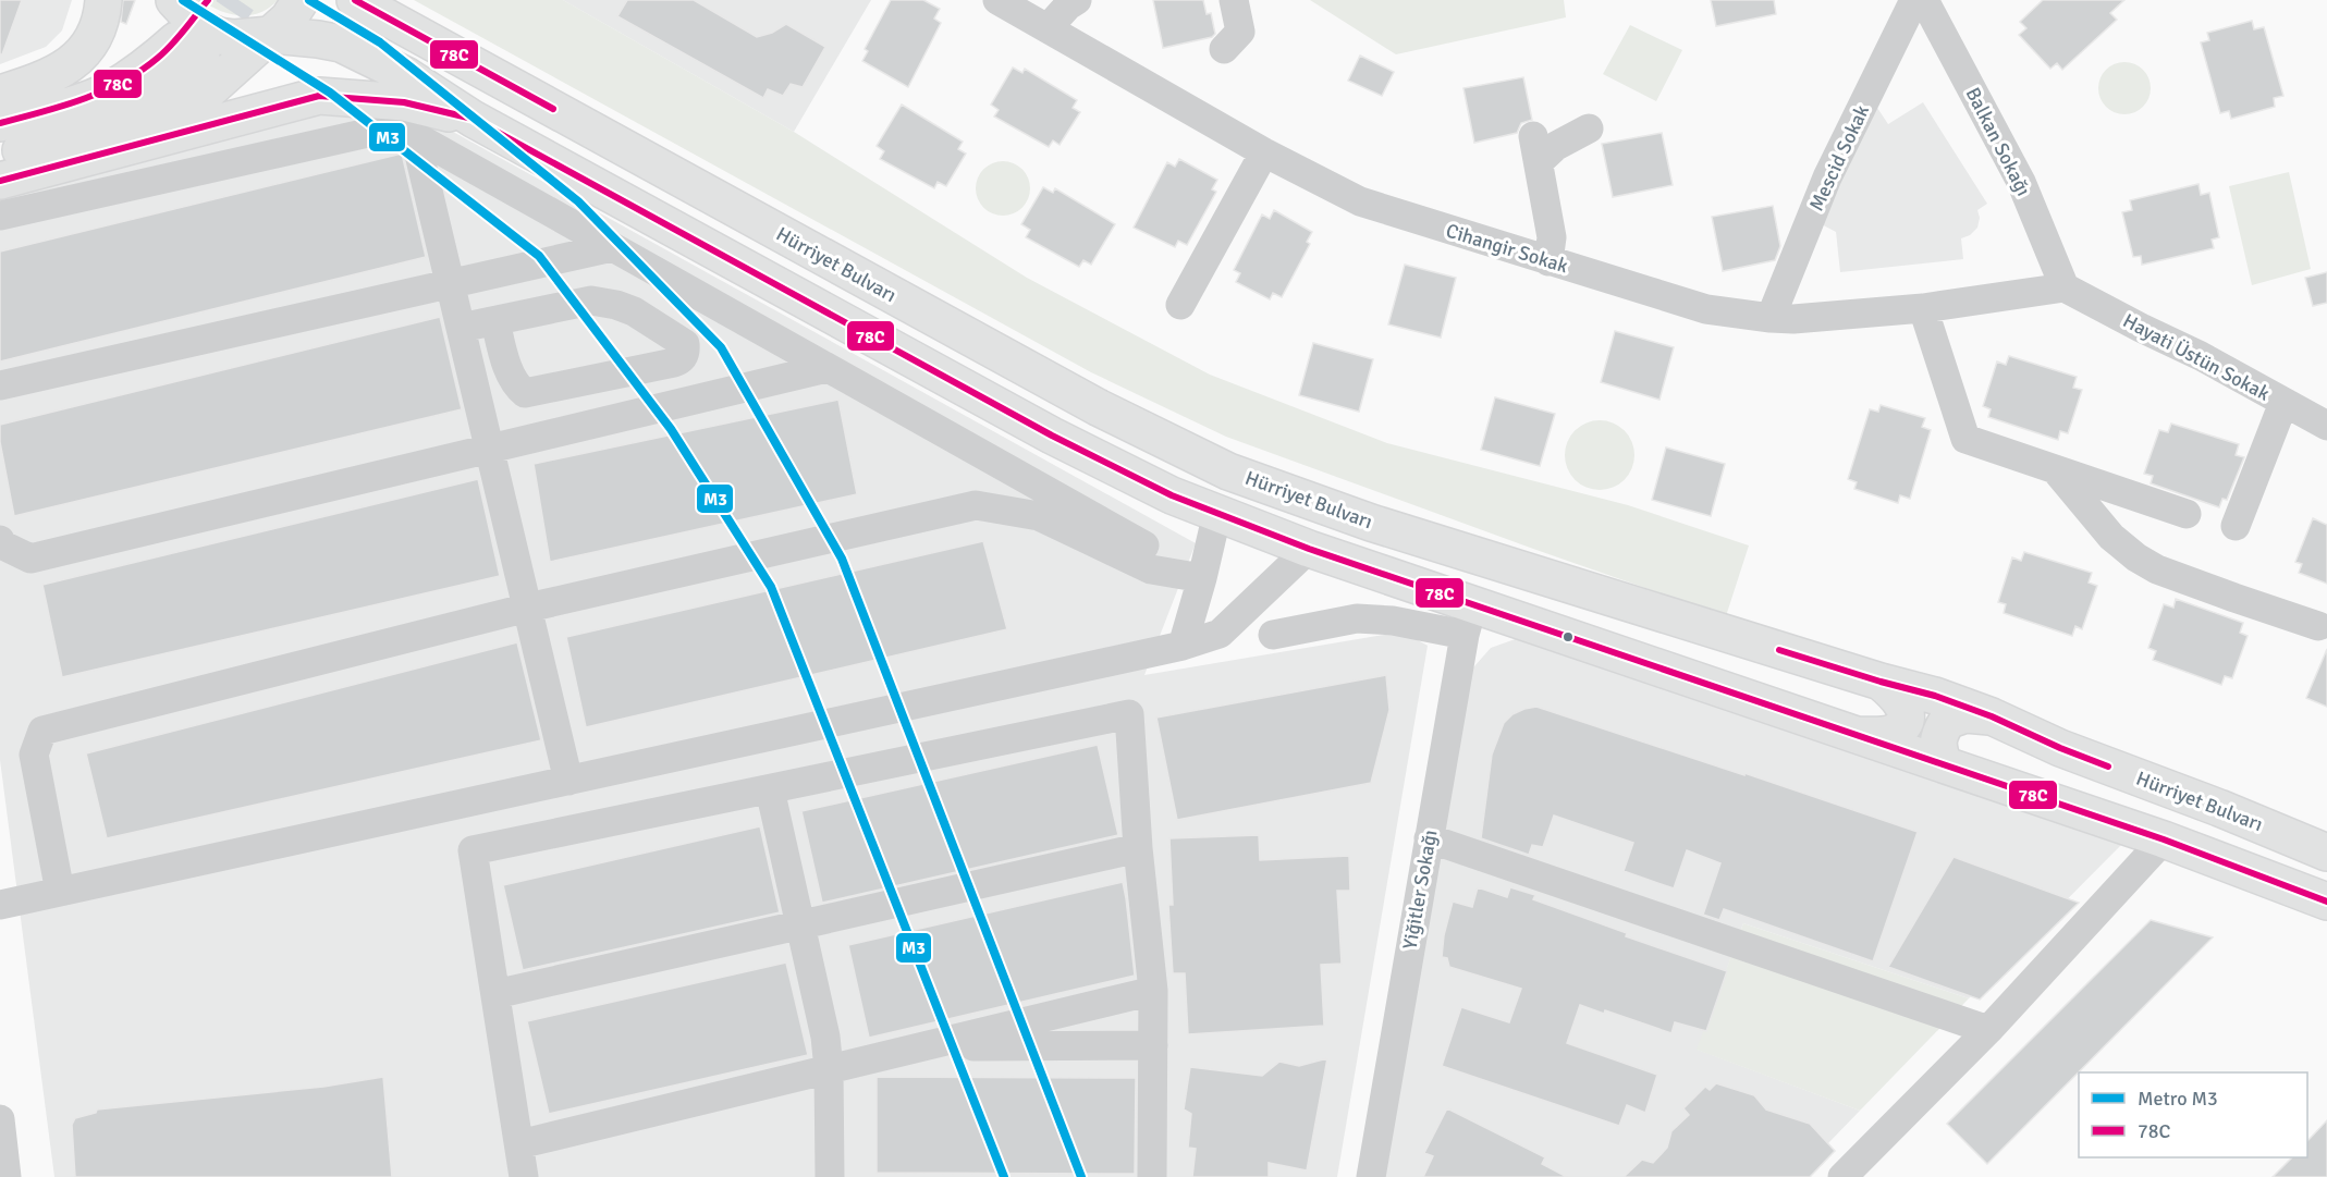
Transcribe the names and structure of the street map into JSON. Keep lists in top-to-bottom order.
{
  "streets": {
    "main road": ["Hürriyet Bulvarı"],
    "street": [
      "Balkan Sokağı",
      "Mescid Sokak",
      "Cihangir Sokak",
      "Hayati Üstün Sokak",
      "Yiğitler Sokağı"
    ]
  },
  "crossings": [
    ["Balkan Sokağı", "Cihangir Sokak"],
    ["Balkan Sokağı", "Hayati Üstün Sokak"],
    ["Mescid Sokak", "Cihangir Sokak"],
    ["Cihangir Sokak", "Hayati Üstün Sokak"]
  ],
  "lines": ["metro line M3", "transit line 78C"],
  "legend": ["Metro M3", "78C"]
}
